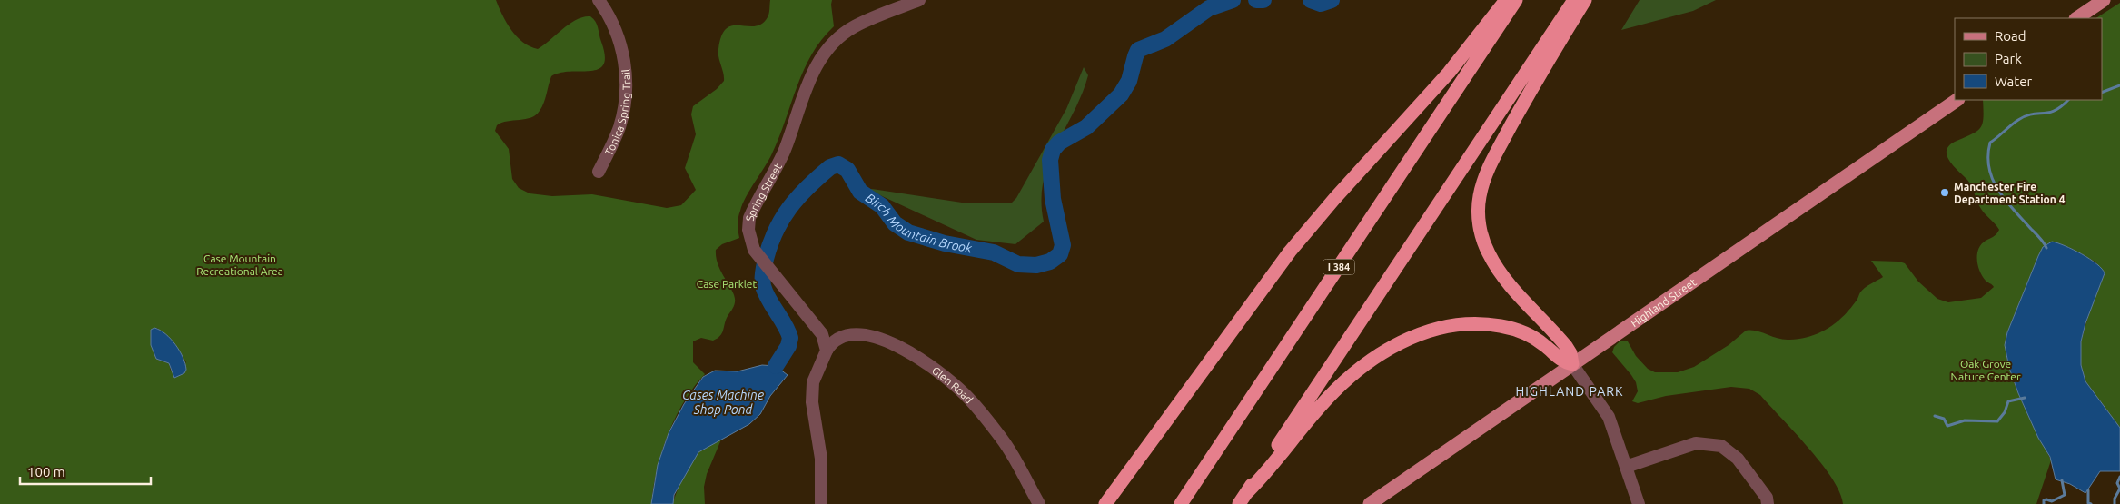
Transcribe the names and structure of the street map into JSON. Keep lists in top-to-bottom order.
{
  "streets": {
    "highway": ["I 384"],
    "main road": ["Highland Street"],
    "street": ["Tonica Spring Trail", "Spring Street", "Glen Road"]
  },
  "crossings": [
    ["Spring Street", "Glen Road"]
  ],
  "districts": ["HIGHLAND PARK"],
  "water": ["Birch Mountain Brook", "Cases Machine Shop Pond"],
  "parks": ["Case Mountain Recreational Area", "Case Parklet", "Oak Grove Nature Center"],
  "places": ["Manchester Fire Department Station 4"],
  "legend": ["Road", "Park", "Water"],
  "scale_bar": "100 m"
}
